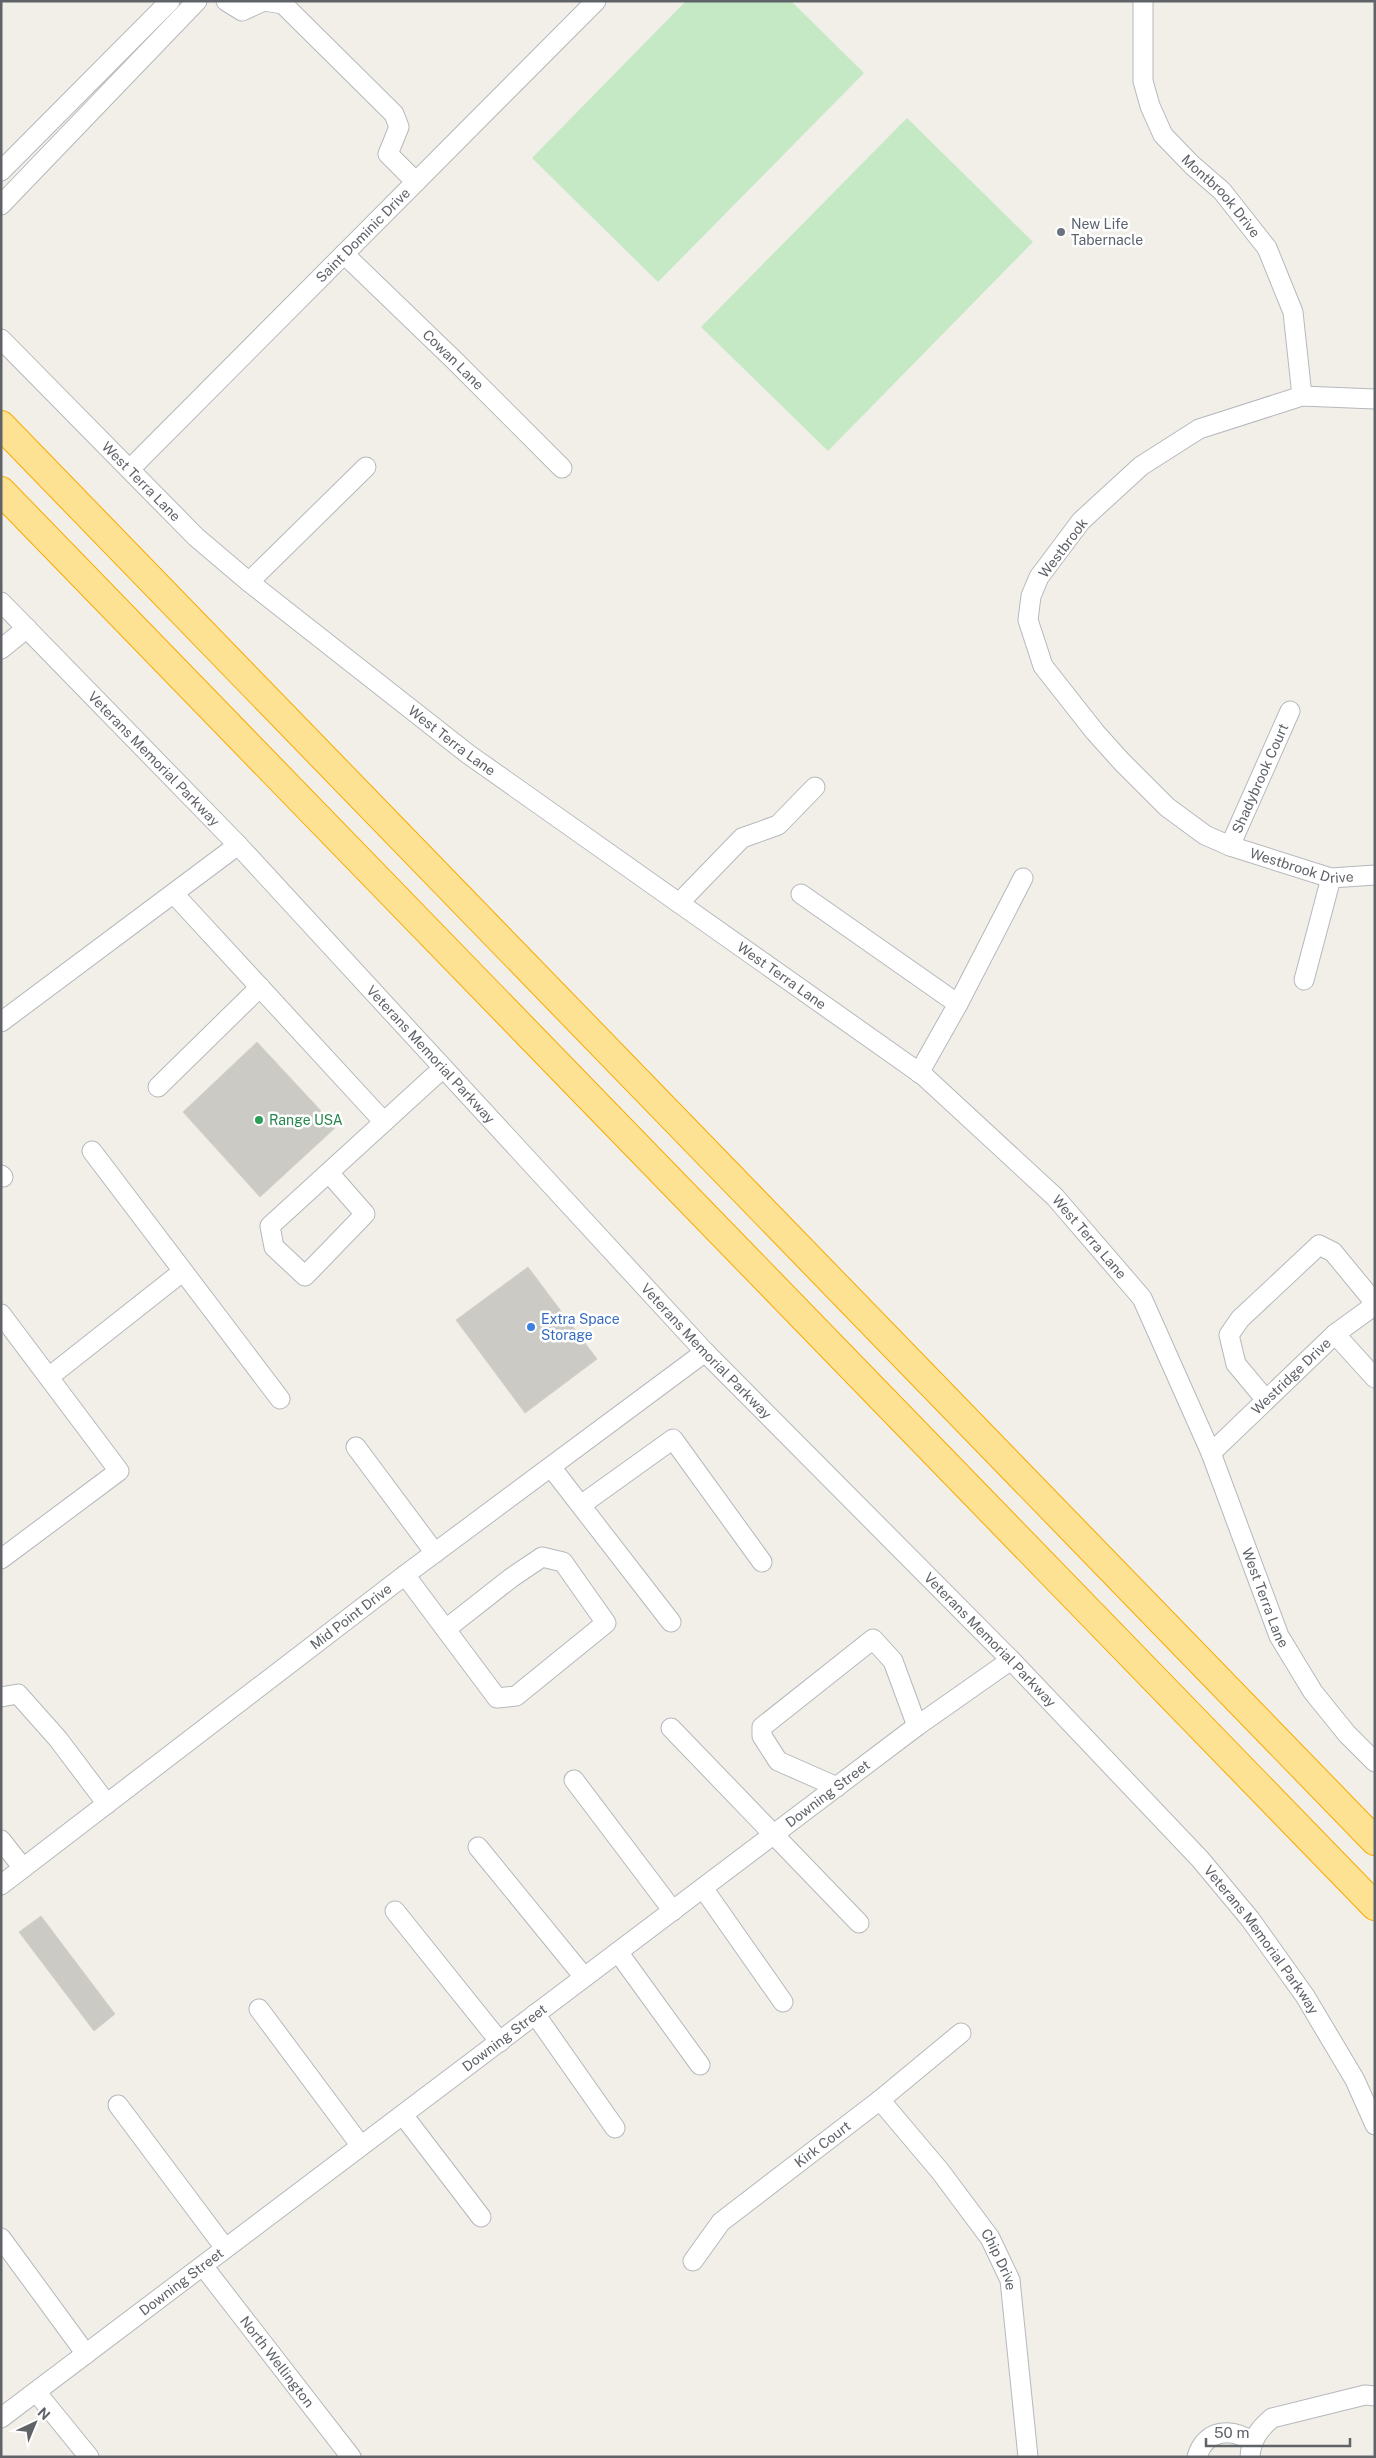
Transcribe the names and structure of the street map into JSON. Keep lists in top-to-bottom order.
{
  "streets": {
    "street": [
      "Montbrook Drive",
      "Saint Dominic Drive",
      "Cowan Lane",
      "West Terra Lane",
      "Westbrook",
      "Veterans Memorial Parkway",
      "Shadybrook Court",
      "Westbrook Drive",
      "Westridge Drive",
      "Mid Point Drive",
      "Downing Street",
      "Kirk Court",
      "Chip Drive",
      "North Wellington"
    ]
  },
  "crossings": [
    ["Montbrook Drive", "Westbrook"],
    ["Saint Dominic Drive", "Cowan Lane"],
    ["Saint Dominic Drive", "West Terra Lane"],
    ["West Terra Lane", "Westridge Drive"],
    ["Westbrook", "Shadybrook Court"],
    ["Westbrook", "Westbrook Drive"],
    ["Veterans Memorial Parkway", "Mid Point Drive"],
    ["Veterans Memorial Parkway", "Downing Street"],
    ["Shadybrook Court", "Westbrook Drive"],
    ["Downing Street", "North Wellington"],
    ["Kirk Court", "Chip Drive"]
  ],
  "places": ["New Life Tabernacle", "Range USA", "Extra Space Storage"],
  "scale_bar": "50 m",
  "north": "top right"
}
